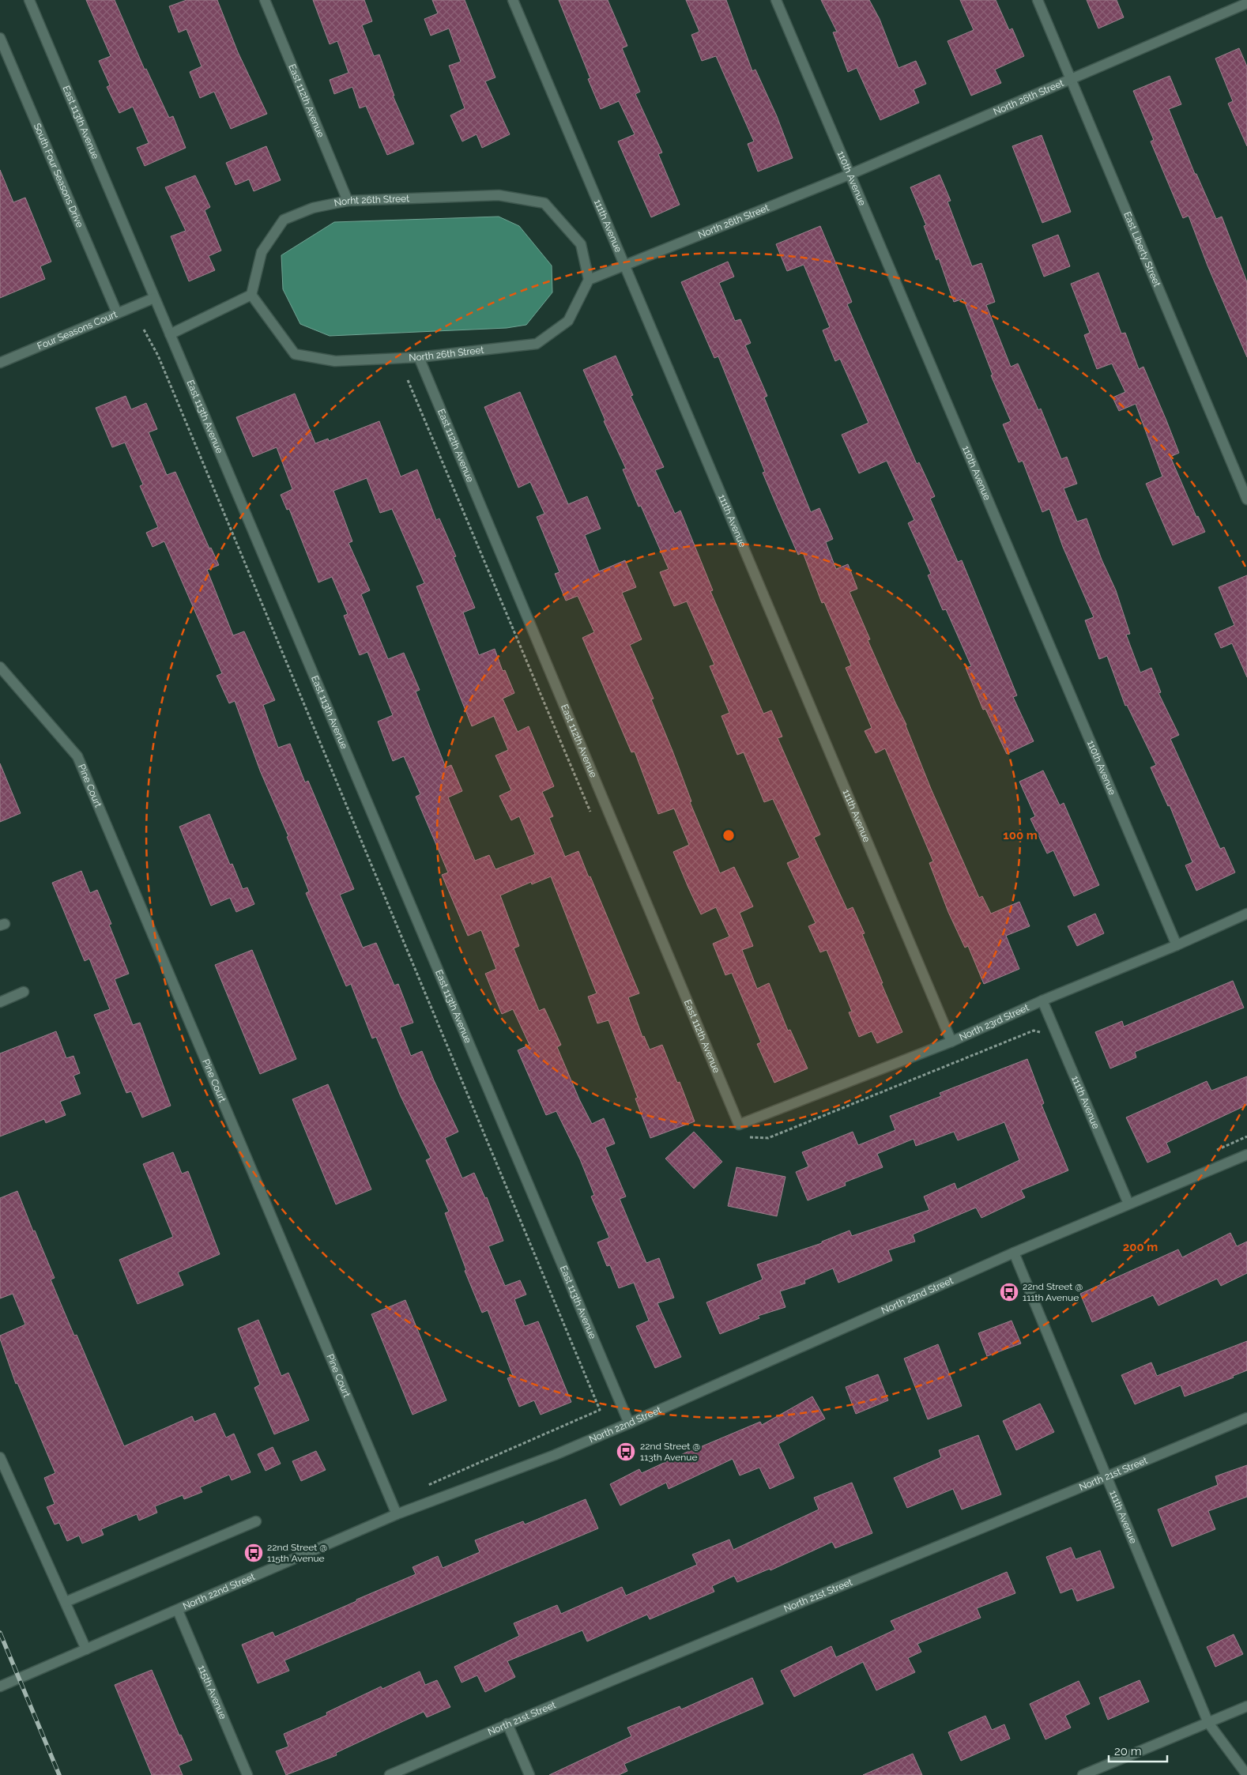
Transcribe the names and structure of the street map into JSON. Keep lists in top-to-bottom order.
{
  "streets": {
    "street": [
      "North 26th Street",
      "East 112th Avenue",
      "East 113th Avenue",
      "South Four Seasons Drive",
      "110th Avenue",
      "Norht 26th Street",
      "111th Avenue",
      "East Liberty Street",
      "Four Seasons Court",
      "Pine Court",
      "North 23rd Street",
      "North 22nd Street",
      "North 21st Street",
      "115th Avenue"
    ]
  },
  "crossings": [
    ["North 26th Street", "East 112th Avenue"],
    ["North 26th Street", "110th Avenue"],
    ["North 26th Street", "Norht 26th Street"],
    ["North 26th Street", "111th Avenue"],
    ["North 26th Street", "East Liberty Street"],
    ["East 112th Avenue", "Norht 26th Street"],
    ["East 112th Avenue", "North 23rd Street"],
    ["East 113th Avenue", "Four Seasons Court"],
    ["East 113th Avenue", "North 22nd Street"],
    ["South Four Seasons Drive", "Four Seasons Court"],
    ["110th Avenue", "North 23rd Street"],
    ["111th Avenue", "North 23rd Street"],
    ["111th Avenue", "North 22nd Street"],
    ["111th Avenue", "North 21st Street"],
    ["Pine Court", "North 22nd Street"],
    ["North 22nd Street", "115th Avenue"]
  ],
  "places": {
    "bus stop": ["22nd Street @ 111th Avenue", "22nd Street @ 113th Avenue", "22nd Street @ 115th Avenue"]
  },
  "scale_bar": "20 m",
  "rings": ["100 m", "200 m"]
}
